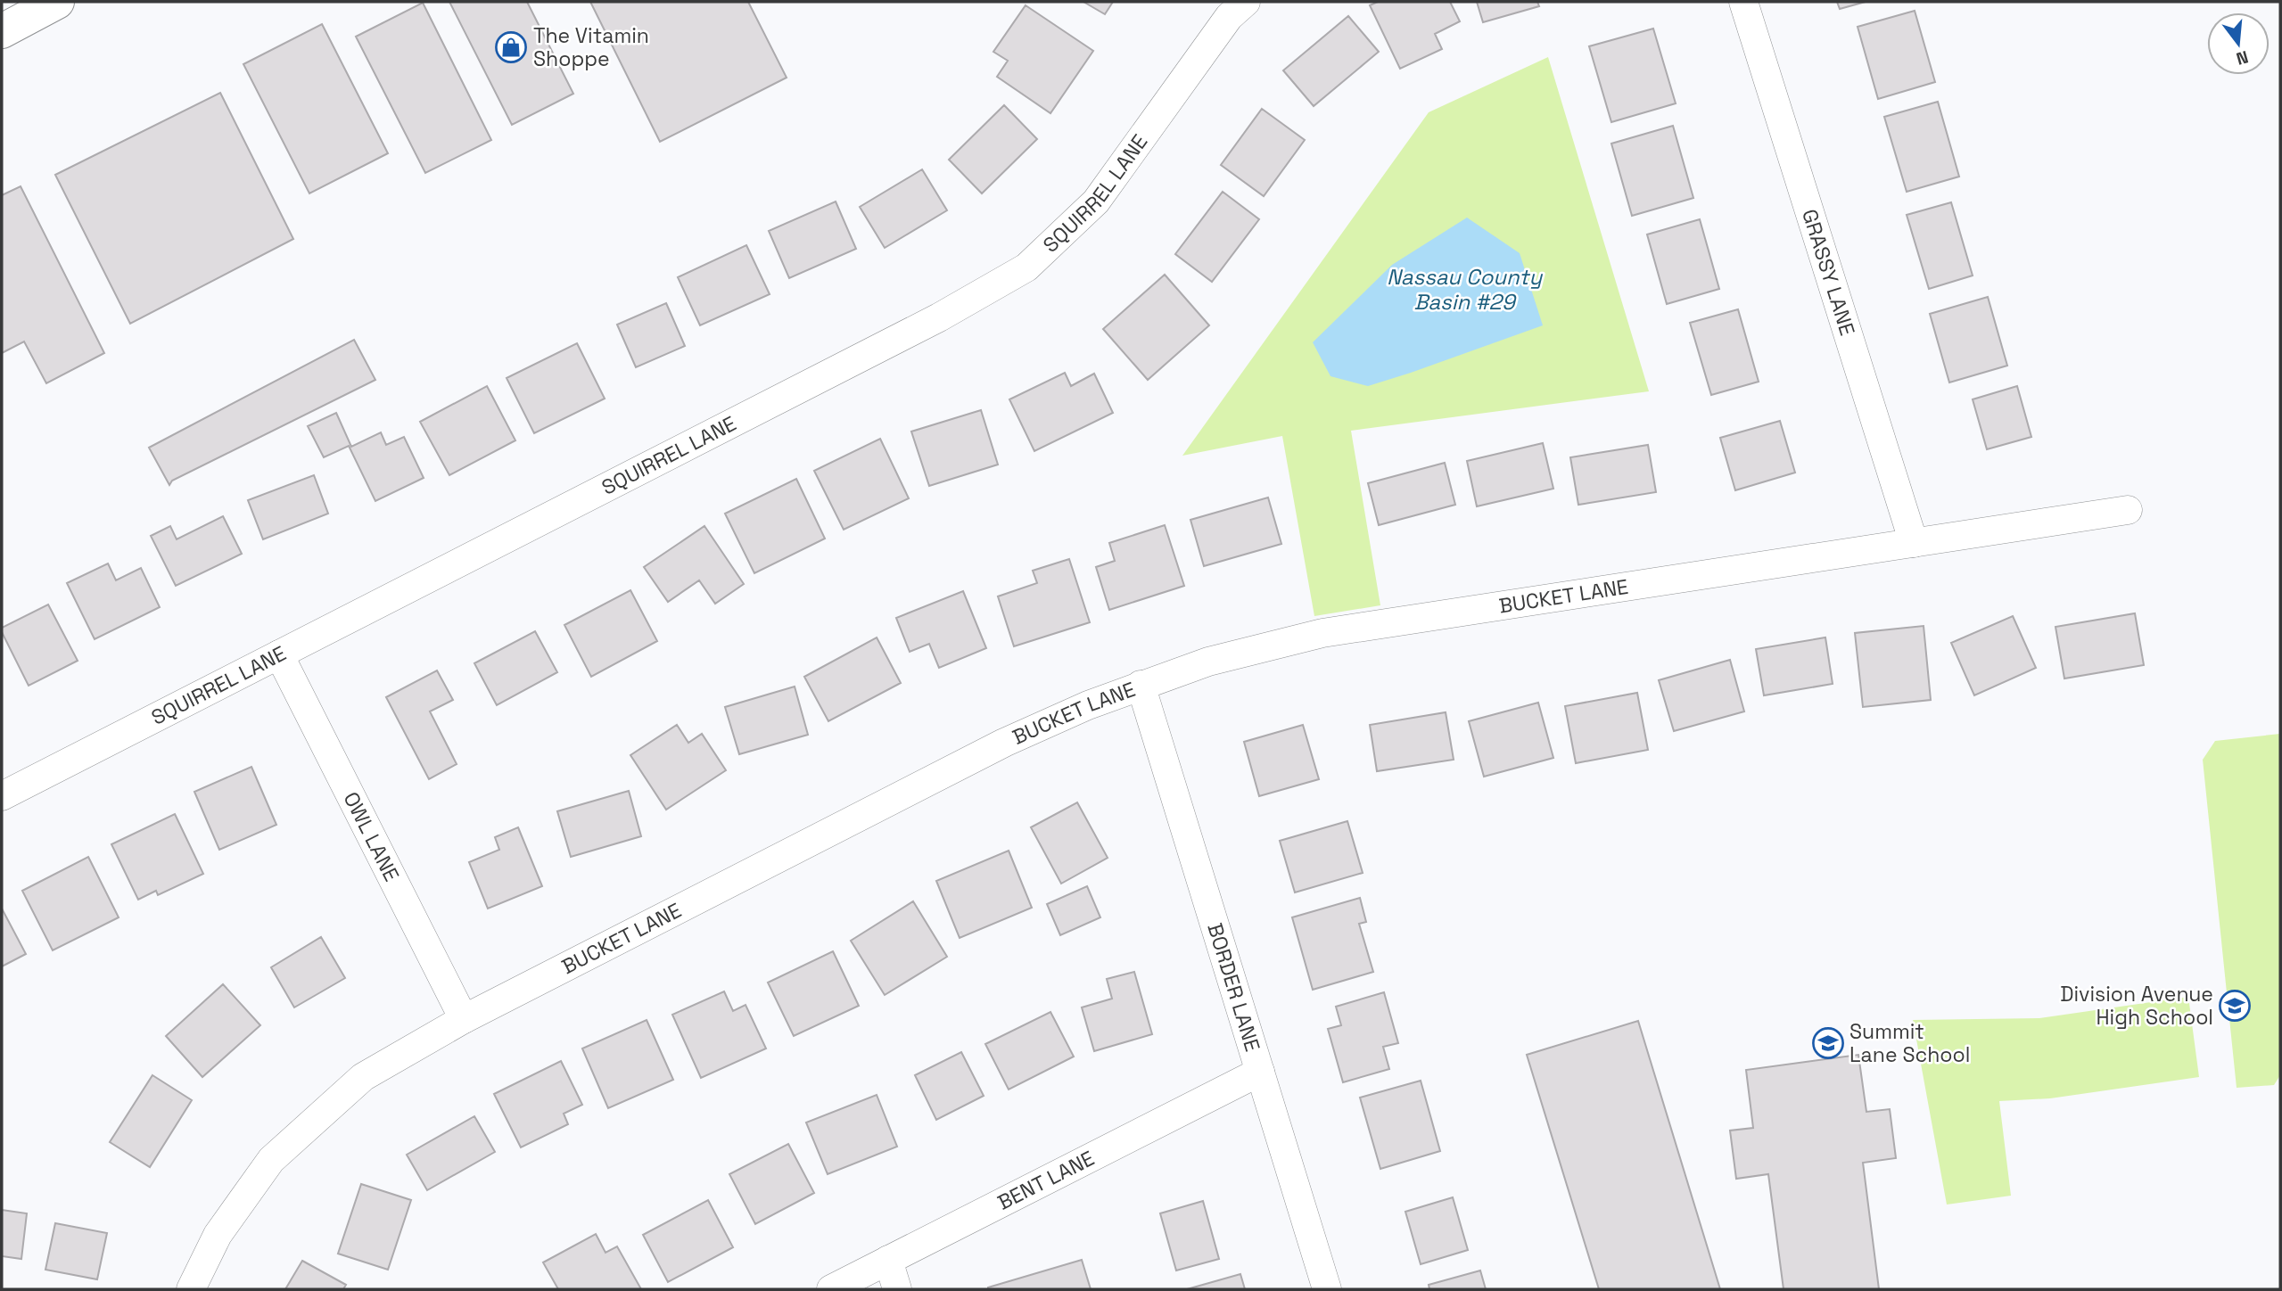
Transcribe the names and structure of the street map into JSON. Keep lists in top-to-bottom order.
{
  "streets": {
    "street": [
      "SQUIRREL LANE",
      "GRASSY LANE",
      "BUCKET LANE",
      "OWL LANE",
      "BORDER LANE",
      "BENT LANE"
    ]
  },
  "crossings": [
    ["SQUIRREL LANE", "OWL LANE"],
    ["GRASSY LANE", "BUCKET LANE"],
    ["BUCKET LANE", "OWL LANE"],
    ["BUCKET LANE", "BORDER LANE"],
    ["BORDER LANE", "BENT LANE"]
  ],
  "water": ["Nassau County Basin #29"],
  "places": {
    "shop": ["The Vitamin Shoppe"],
    "school or university": ["Division Avenue High School", "Summit Lane School"]
  },
  "north": "bottom"
}
